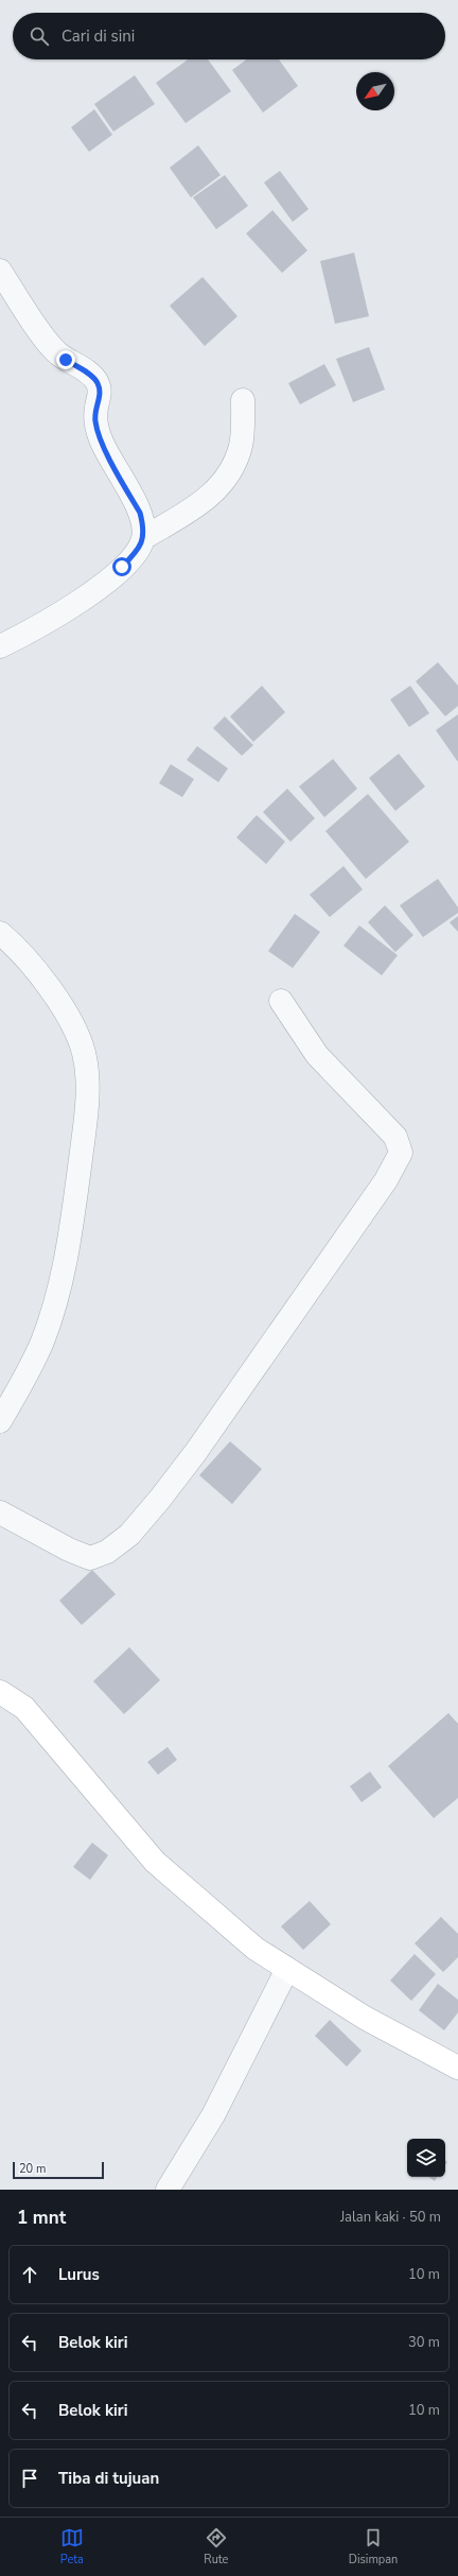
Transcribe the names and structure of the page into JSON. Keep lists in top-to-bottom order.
{
  "scale_bar": "20 m",
  "north": "bottom left",
  "page": {
    "search": "Cari di sini",
    "scale": "20 m",
    "heading": ["1 mnt", "Jalan kaki · 50 m"],
    "list": [
      ["Lurus", "10 m"],
      ["Belok kiri", "30 m"],
      ["Belok kiri", "10 m"],
      "Tiba di tujuan"
    ],
    "nav": ["Peta", "Rute", "Disimpan"]
  }
}
